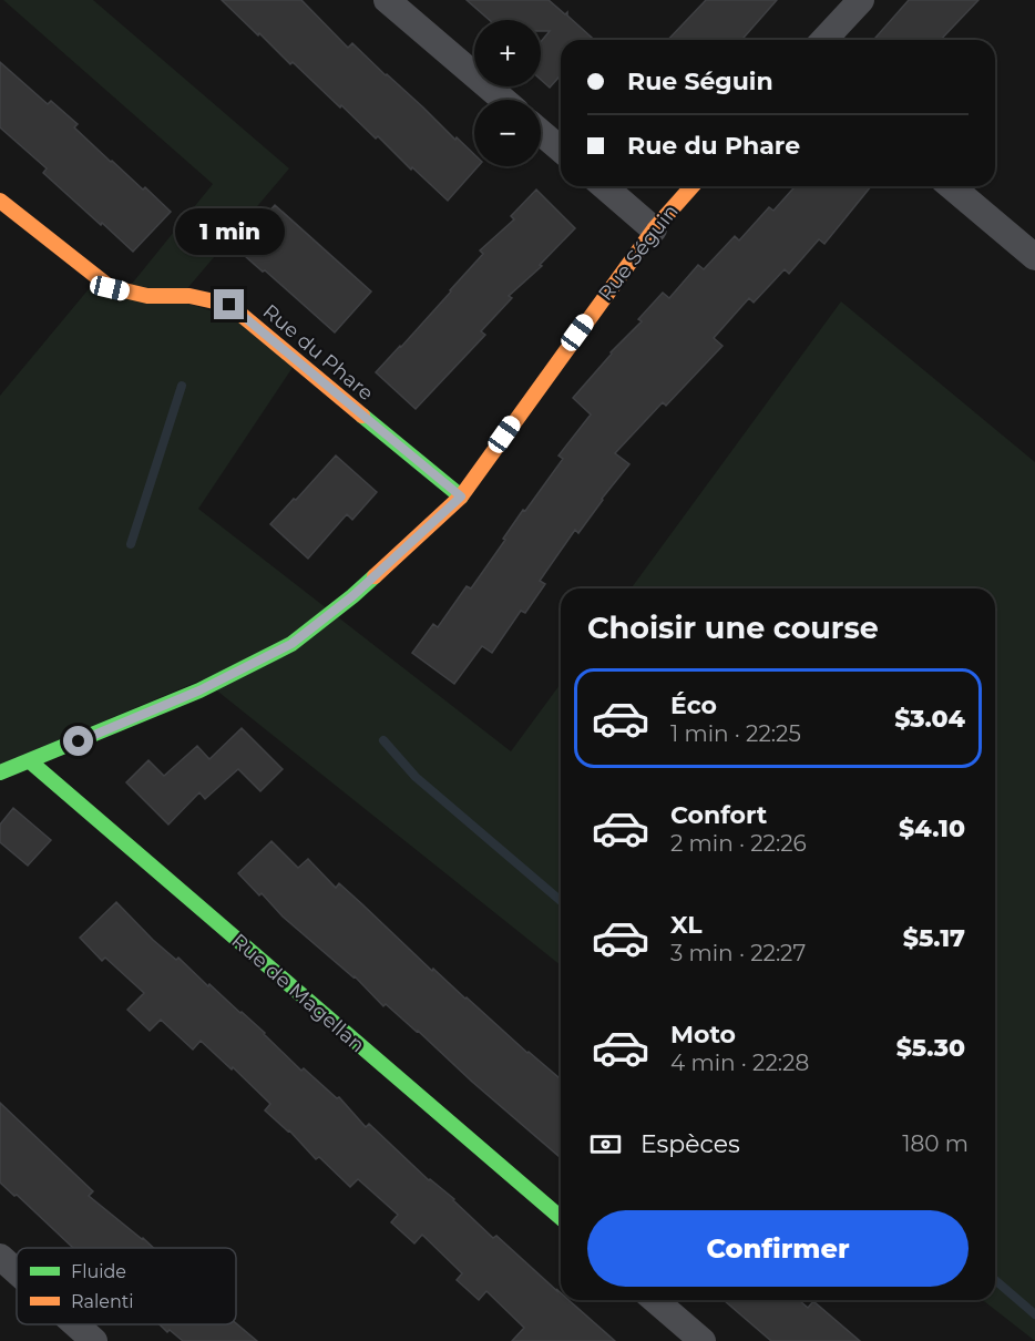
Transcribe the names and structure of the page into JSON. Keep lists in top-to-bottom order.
{
  "streets": {
    "street": ["Rue Séguin", "Rue du Phare", "Rue de Magellan"]
  },
  "crossings": [
    ["Rue Séguin", "Rue du Phare"],
    ["Rue Séguin", "Rue de Magellan"]
  ],
  "legend": ["Fluide", "Ralenti"],
  "page": {
    "map_buttons": ["+", "−"],
    "banner": ["Rue Séguin", "Rue du Phare"],
    "bubble": "1 min",
    "heading": "Choisir une course",
    "list": [
      {
        "name": "Éco",
        "note": "1 min · 22:25",
        "value": "$3.04"
      },
      {
        "name": "Confort",
        "note": "2 min · 22:26",
        "value": "$4.10"
      },
      {
        "name": "XL",
        "note": "3 min · 22:27",
        "value": "$5.17"
      },
      {
        "name": "Moto",
        "note": "4 min · 22:28",
        "value": "$5.30"
      }
    ],
    "pay": ["Espèces", "180 m"],
    "buttons": "Confirmer"
  }
}
